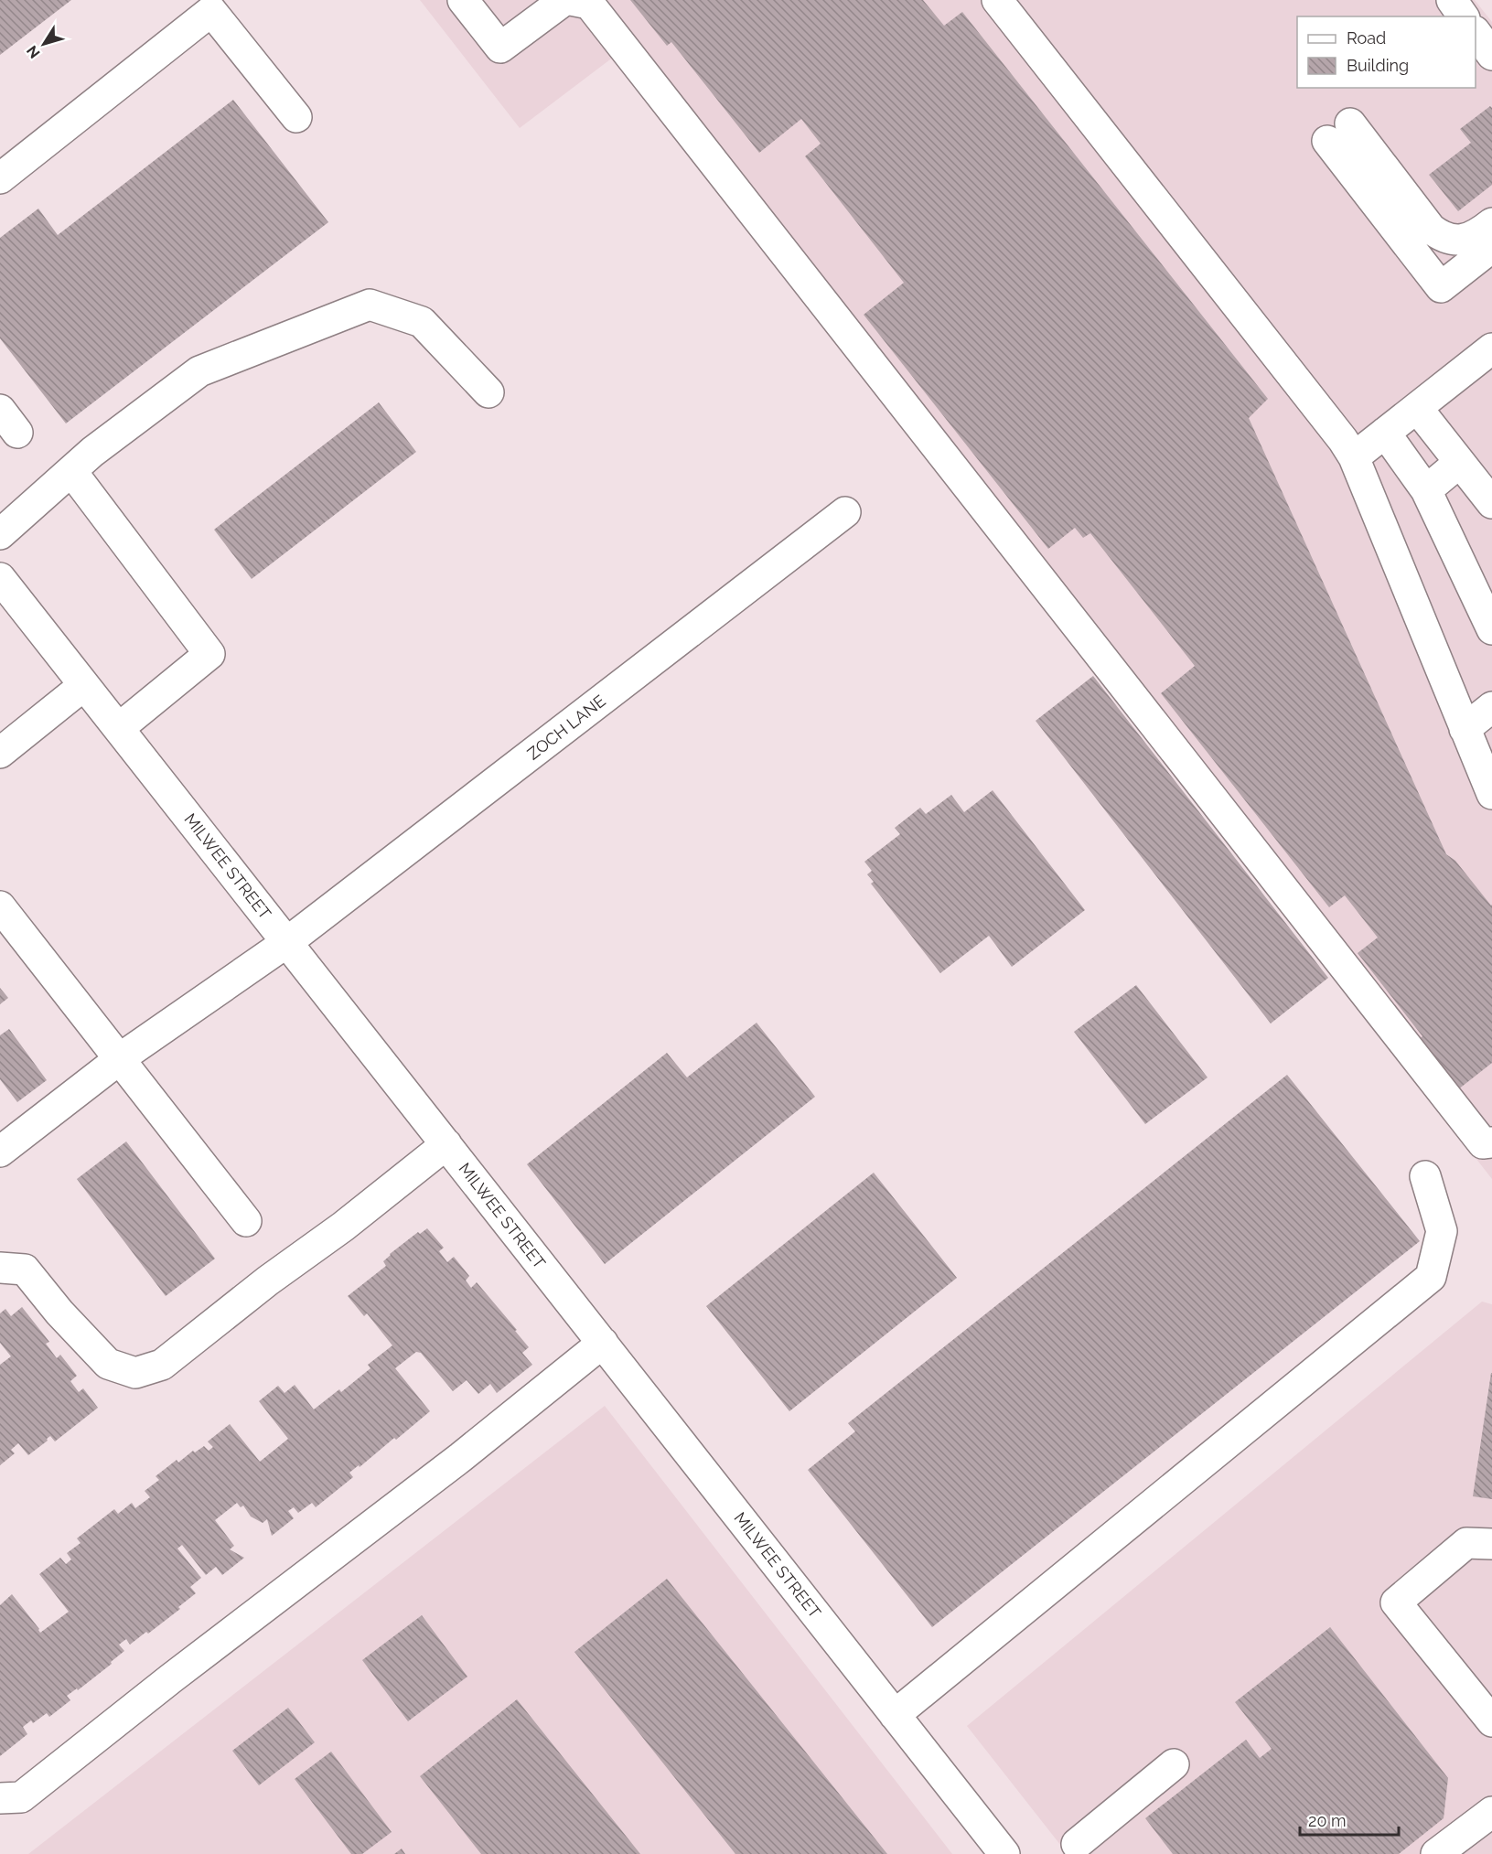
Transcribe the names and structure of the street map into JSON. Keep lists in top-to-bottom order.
{
  "streets": {
    "street": ["ZOCH LANE", "MILWEE STREET"]
  },
  "crossings": [
    ["ZOCH LANE", "MILWEE STREET"]
  ],
  "legend": ["Road", "Building"],
  "scale_bar": "20 m",
  "north": "bottom left"
}
